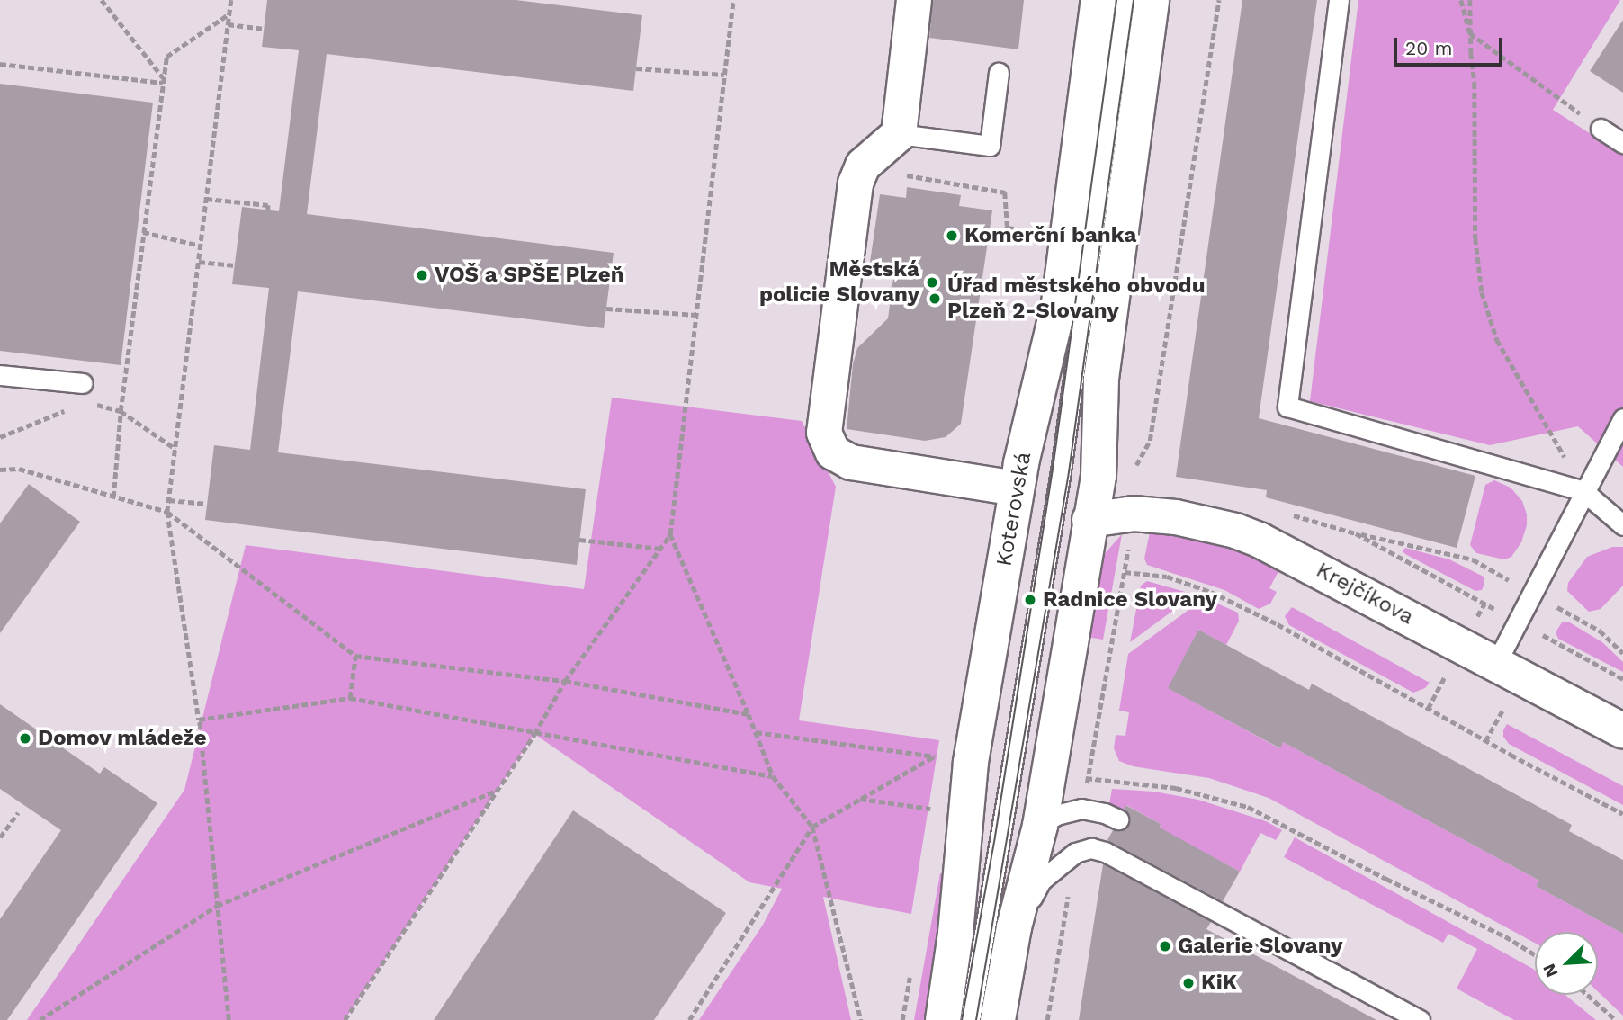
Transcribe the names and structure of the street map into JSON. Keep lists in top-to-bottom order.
{
  "streets": {
    "street": ["Koterovská", "Krejčíkova"]
  },
  "places": [
    "Komerční banka",
    "VOŠ a SPŠE Plzeň",
    "Městská policie Slovany",
    "Úřad městského obvodu Plzeň 2-Slovany",
    "Radnice Slovany",
    "Domov mládeže",
    "Galerie Slovany",
    "KiK"
  ],
  "scale_bar": "20 m",
  "north": "bottom left"
}
